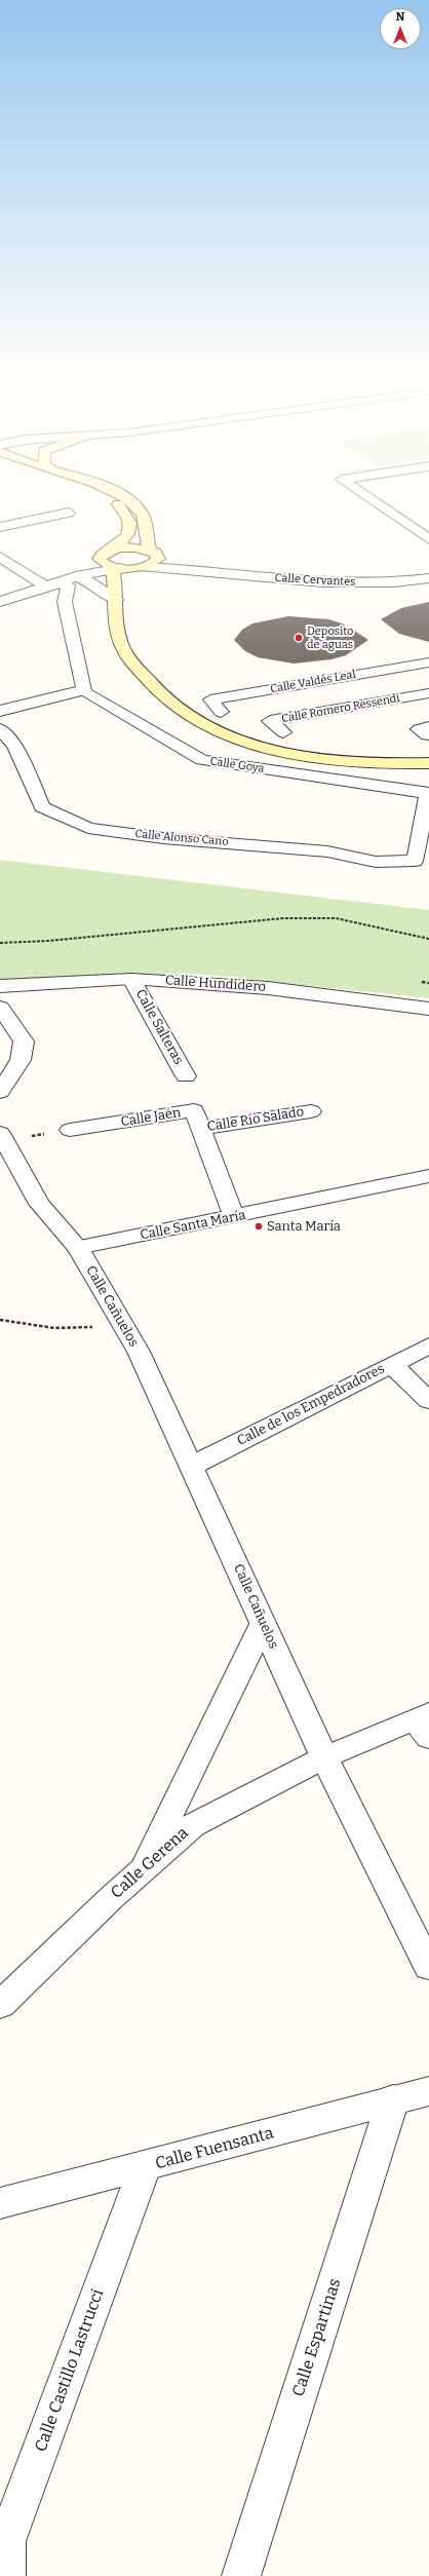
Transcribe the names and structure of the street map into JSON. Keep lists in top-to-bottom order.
{
  "streets": {
    "street": [
      "Calle Cervantes",
      "Calle Valdés Leal",
      "Calle Romero Ressendi",
      "Calle Goya",
      "Calle Alonso Cano",
      "Calle Hundidero",
      "Calle Salteras",
      "Calle Jaén",
      "Calle Río Salado",
      "Calle Santa María",
      "Calle Cañuelos",
      "Calle de los Empedradores",
      "Calle Gerena",
      "Calle Fuensanta",
      "Calle Espartinas",
      "Calle Castillo Lastrucci"
    ]
  },
  "crossings": [
    ["Calle Goya", "Calle Alonso Cano"],
    ["Calle Hundidero", "Calle Salteras"],
    ["Calle Jaén", "Calle Río Salado"],
    ["Calle Jaén", "Calle Santa María"],
    ["Calle Santa María", "Calle Cañuelos"],
    ["Calle Cañuelos", "Calle de los Empedradores"],
    ["Calle Cañuelos", "Calle Gerena"],
    ["Calle Fuensanta", "Calle Espartinas"],
    ["Calle Fuensanta", "Calle Castillo Lastrucci"]
  ],
  "places": ["Deposito de aguas", "Santa María"],
  "north": "top"
}
